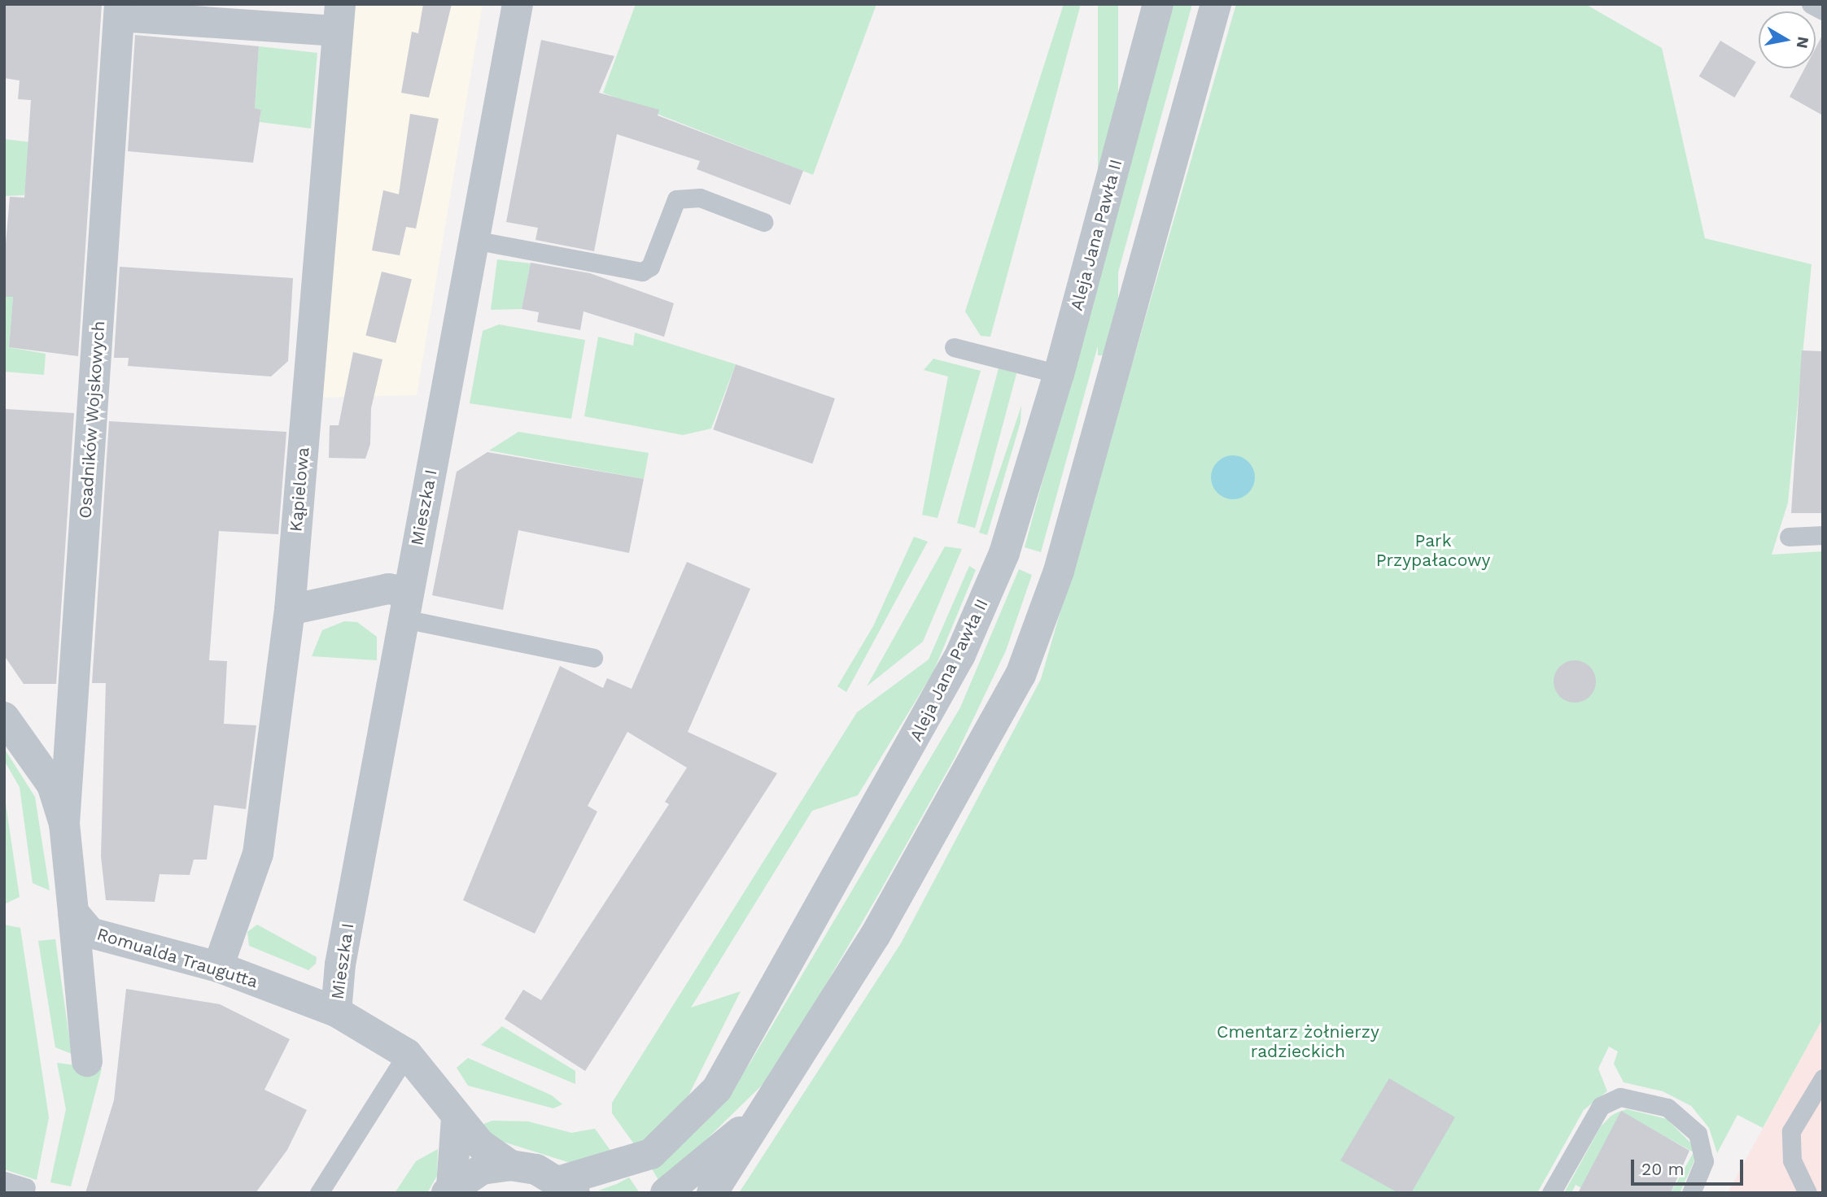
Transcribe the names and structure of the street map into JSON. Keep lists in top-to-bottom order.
{
  "streets": {
    "street": [
      "Aleja Jana Pawła II",
      "Osadników Wojskowych",
      "Kąpielowa",
      "Mieszka I",
      "Romualda Traugutta"
    ]
  },
  "crossings": [
    ["Kąpielowa", "Romualda Traugutta"],
    ["Mieszka I", "Romualda Traugutta"]
  ],
  "parks": ["Park Przypałacowy", "Cmentarz żołnierzy radzieckich"],
  "scale_bar": "20 m",
  "north": "right"
}
